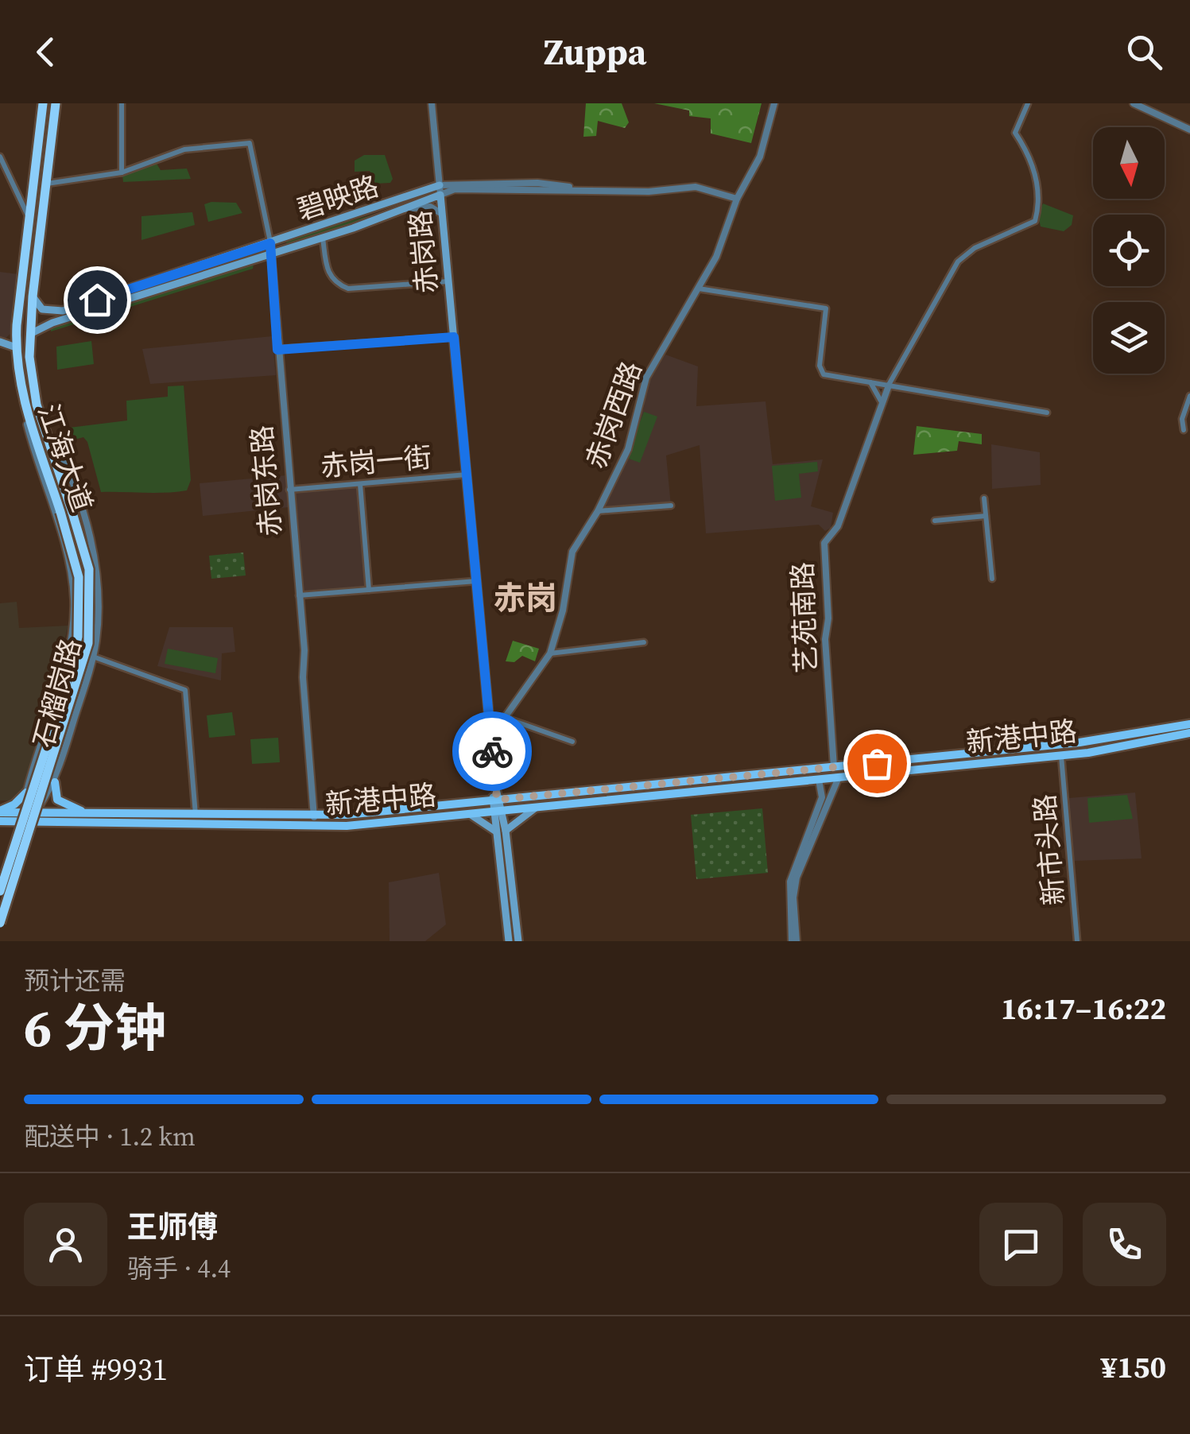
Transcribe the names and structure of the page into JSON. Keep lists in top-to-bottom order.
{
  "streets": {
    "highway": ["江海大道"],
    "main road": ["碧映路", "赤岗路", "新港中路"],
    "street": [
      "赤岗西路",
      "赤岗一街",
      "赤岗东路",
      "艺苑南路",
      "石榴岗路",
      "新市头路"
    ]
  },
  "crossings": [
    ["碧映路", "赤岗路"],
    ["碧映路", "赤岗西路"],
    ["碧映路", "江海大道"],
    ["碧映路", "赤岗东路"],
    ["赤岗路", "赤岗西路"],
    ["赤岗路", "赤岗一街"],
    ["赤岗路", "新港中路"],
    ["江海大道", "石榴岗路"],
    ["江海大道", "新港中路"],
    ["赤岗一街", "赤岗东路"],
    ["赤岗东路", "新港中路"],
    ["艺苑南路", "新港中路"],
    ["石榴岗路", "新港中路"],
    ["新港中路", "新市头路"]
  ],
  "districts": ["赤岗"],
  "north": "bottom",
  "page": {
    "header": "Zuppa",
    "heading": ["6 分钟", "预计还需", "16:17–16:22"],
    "panel": [
      "王师傅",
      "骑手 · 4.4",
      "订单 #9931",
      "¥150"
    ],
    "bar": "配送中 · 1.2 km"
  }
}
